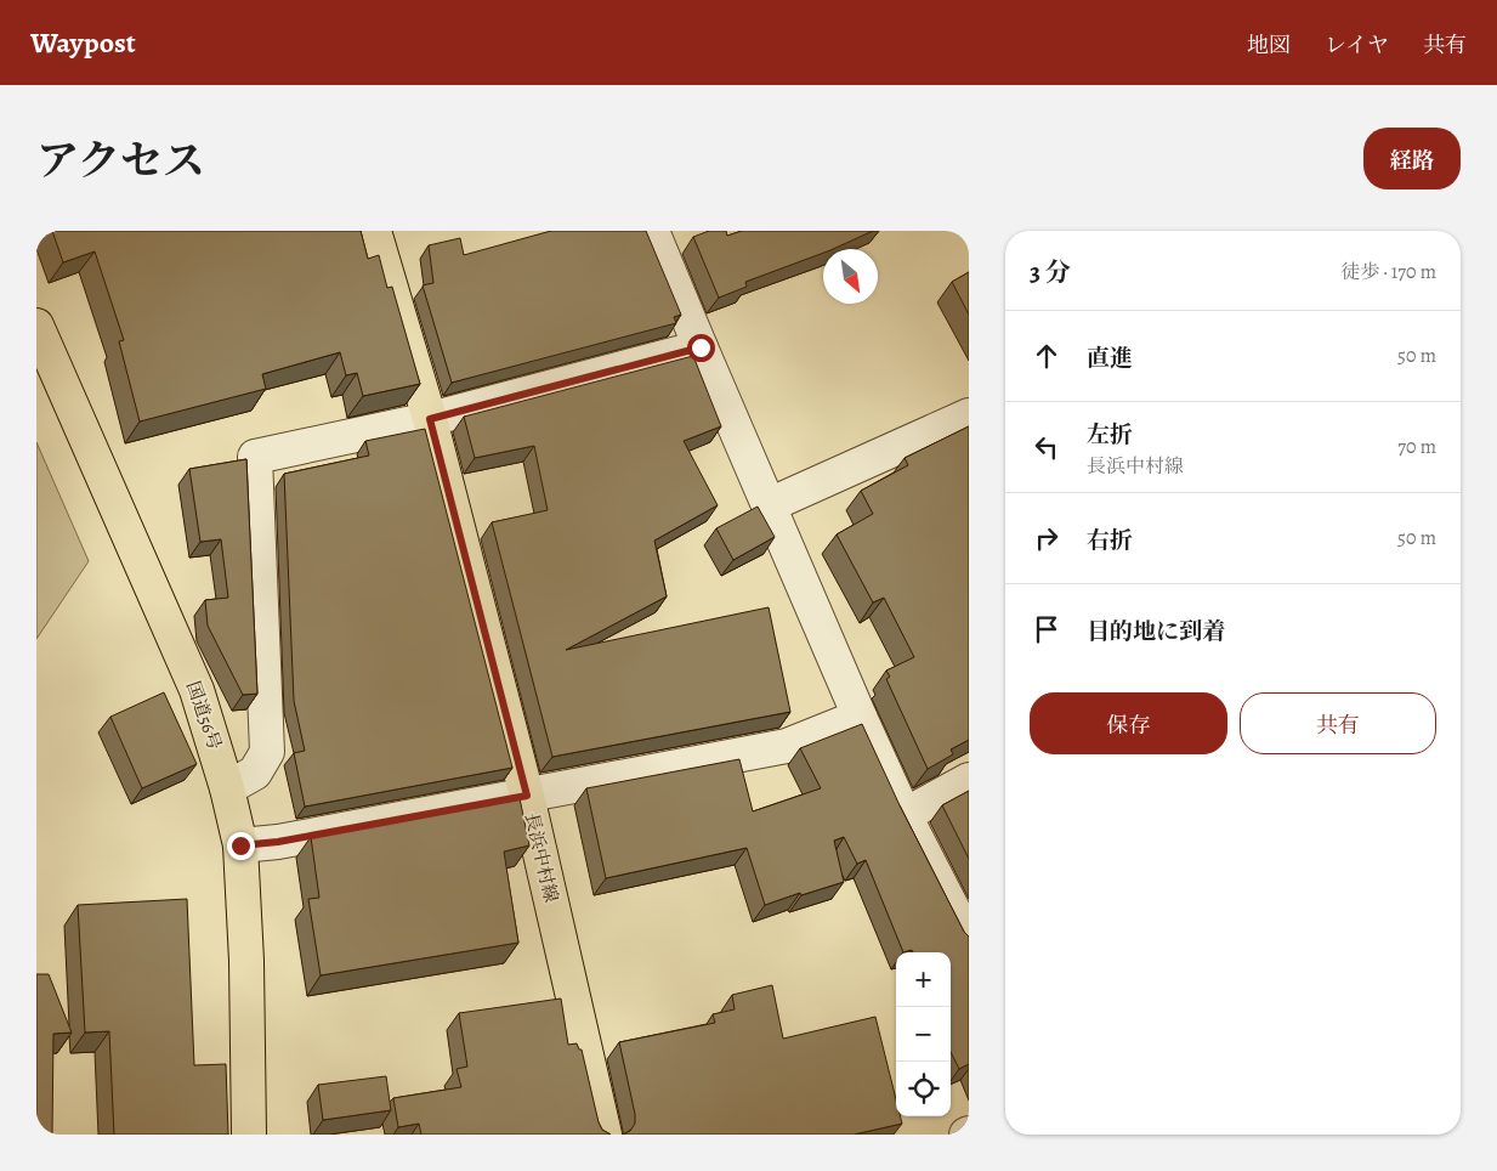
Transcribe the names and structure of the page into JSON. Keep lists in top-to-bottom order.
{
  "streets": {
    "main road": ["国道56号", "長浜中村線"]
  },
  "north": "bottom right",
  "page": {
    "header": "Waypost",
    "nav": ["地図", "レイヤ", "共有"],
    "title": "アクセス",
    "buttons": [
      "経路",
      ["保存", "共有"]
    ],
    "heading": ["3 分", "徒歩 · 170 m"],
    "list": [
      ["直進", "50 m"],
      ["左折", "長浜中村線", "70 m"],
      ["右折", "50 m"],
      "目的地に到着"
    ],
    "map_buttons": ["+", "−"]
  }
}
